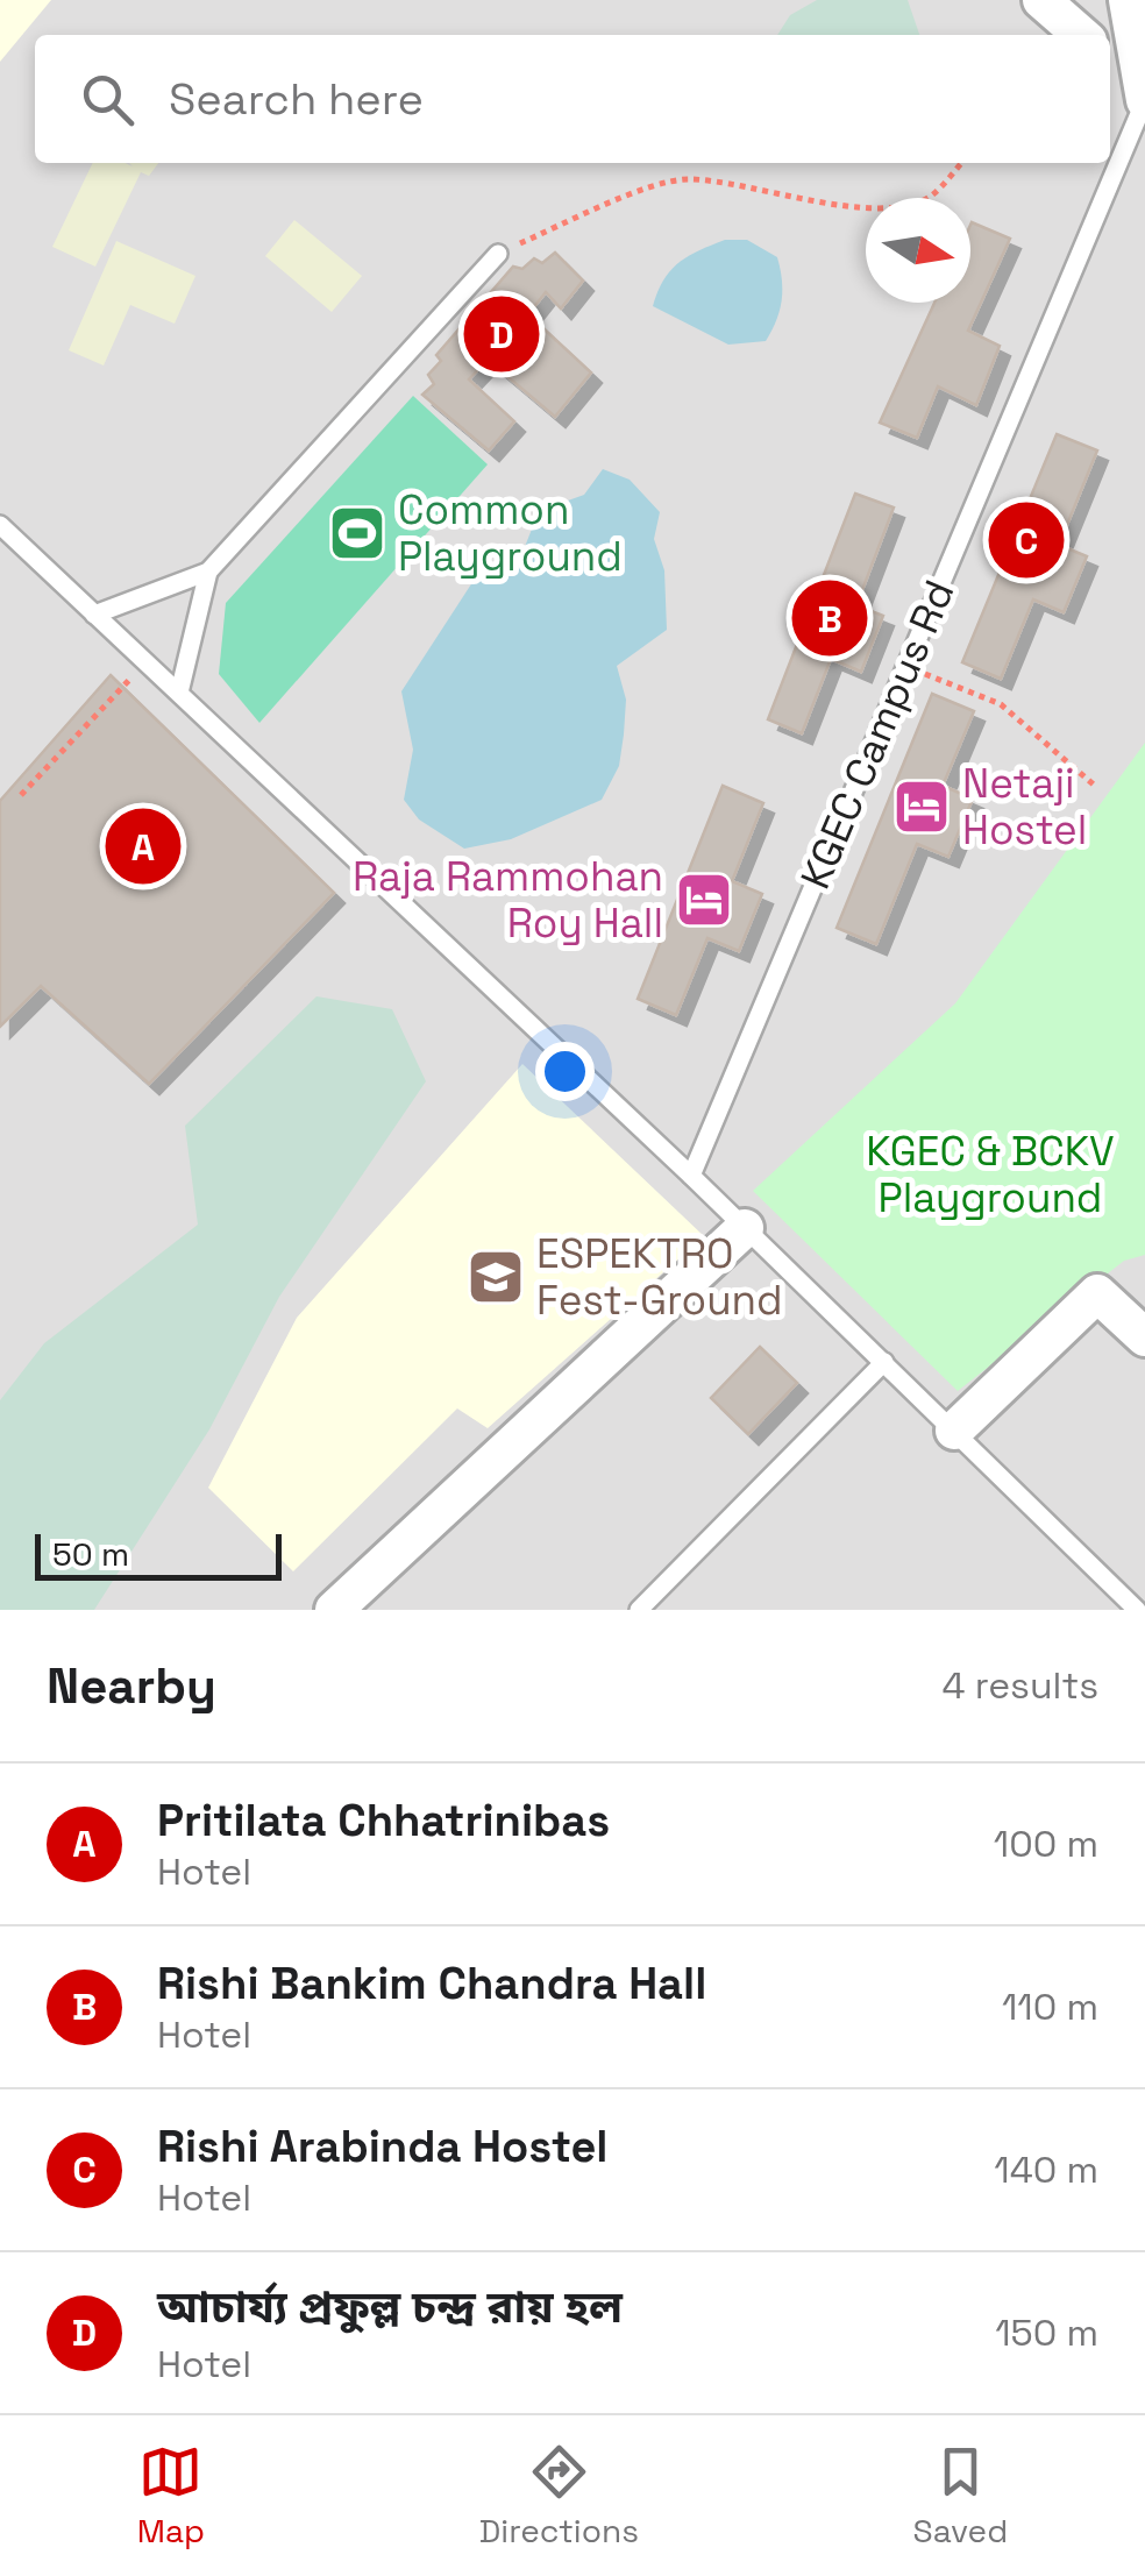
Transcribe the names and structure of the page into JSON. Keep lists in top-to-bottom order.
{
  "streets": {
    "lane": ["KGEC Campus Rd"]
  },
  "parks": ["KGEC & BCKV Playground"],
  "places": {
    "sports": ["Common Playground"],
    "hotel": ["Netaji Hostel", "Raja Rammohan Roy Hall"],
    "school or university": ["ESPEKTRO Fest-Ground"]
  },
  "scale_bar": "50 m",
  "north": "right",
  "page": {
    "search": "Search here",
    "pins": [
      "D",
      "C",
      "B",
      "A"
    ],
    "scale": "50 m",
    "heading": ["Nearby", "4 results"],
    "list": [
      {
        "mark": "A",
        "name": "Pritilata Chhatrinibas",
        "note": "Hotel",
        "value": "100 m"
      },
      {
        "mark": "B",
        "name": "Rishi Bankim Chandra Hall",
        "note": "Hotel",
        "value": "110 m"
      },
      {
        "mark": "C",
        "name": "Rishi Arabinda Hostel",
        "note": "Hotel",
        "value": "140 m"
      },
      {
        "mark": "D",
        "name": "আচার্য্য প্রফুল্ল চন্দ্র রায় হল",
        "note": "Hotel",
        "value": "150 m"
      }
    ],
    "nav": ["Map", "Directions", "Saved"]
  }
}
